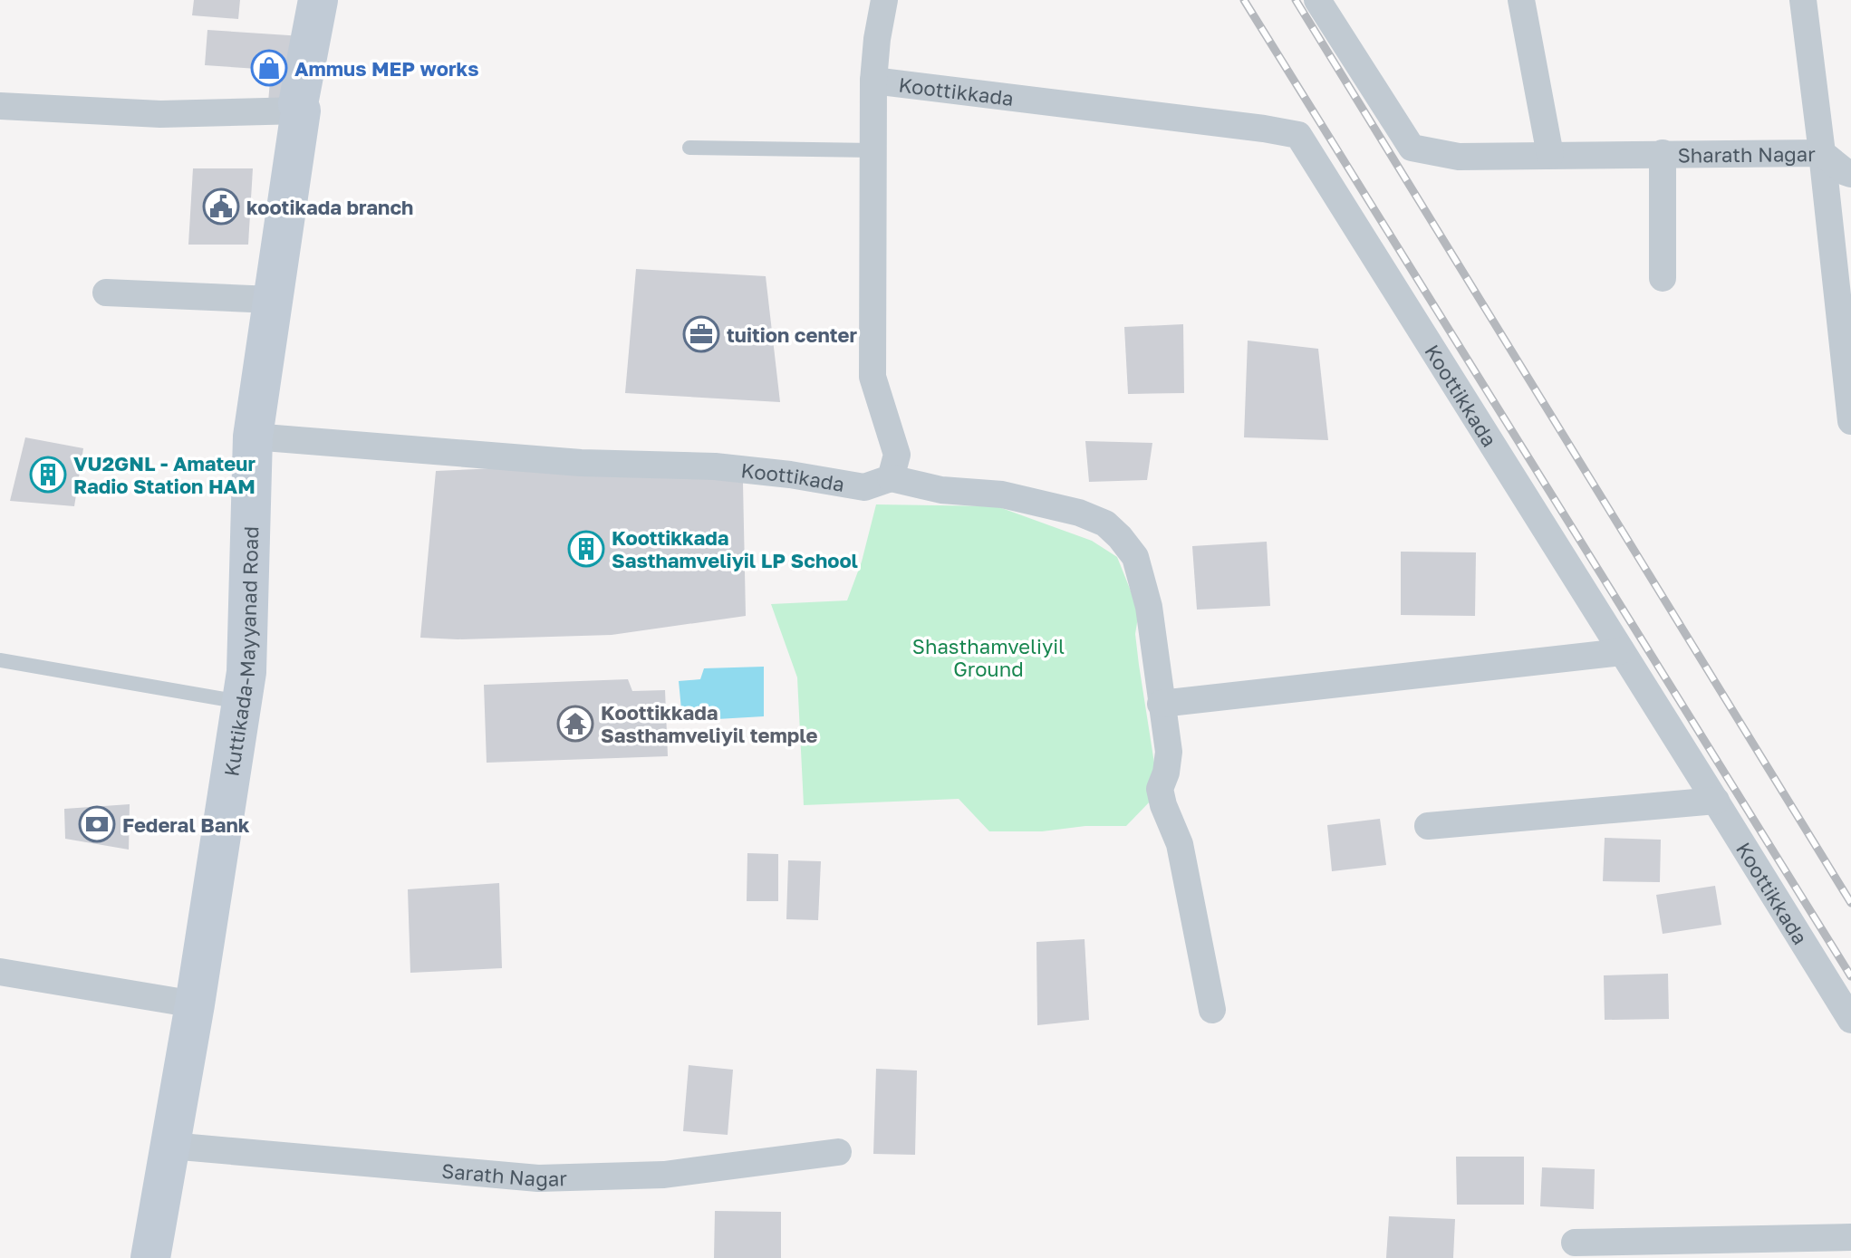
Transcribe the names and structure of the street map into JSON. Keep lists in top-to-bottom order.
{
  "streets": {
    "main road": ["Kuttikada-Mayyanad Road"],
    "street": [
      "Koottikkada",
      "Sharath Nagar",
      "Koottikada",
      "Sarath Nagar"
    ]
  },
  "crossings": [
    ["Koottikada", "Kuttikada-Mayyanad Road"],
    ["Kuttikada-Mayyanad Road", "Sarath Nagar"]
  ],
  "parks": ["Shasthamveliyil Ground"],
  "places": {
    "shop": ["Ammus MEP works"],
    "public building": ["kootikada branch"],
    "office": ["tuition center"],
    "building": ["VU2GNL - Amateur Radio Station HAM", "Koottikkada Sasthamveliyil LP School"],
    "temple": ["Koottikkada Sasthamveliyil temple"],
    "bank": ["Federal Bank"]
  }
}
